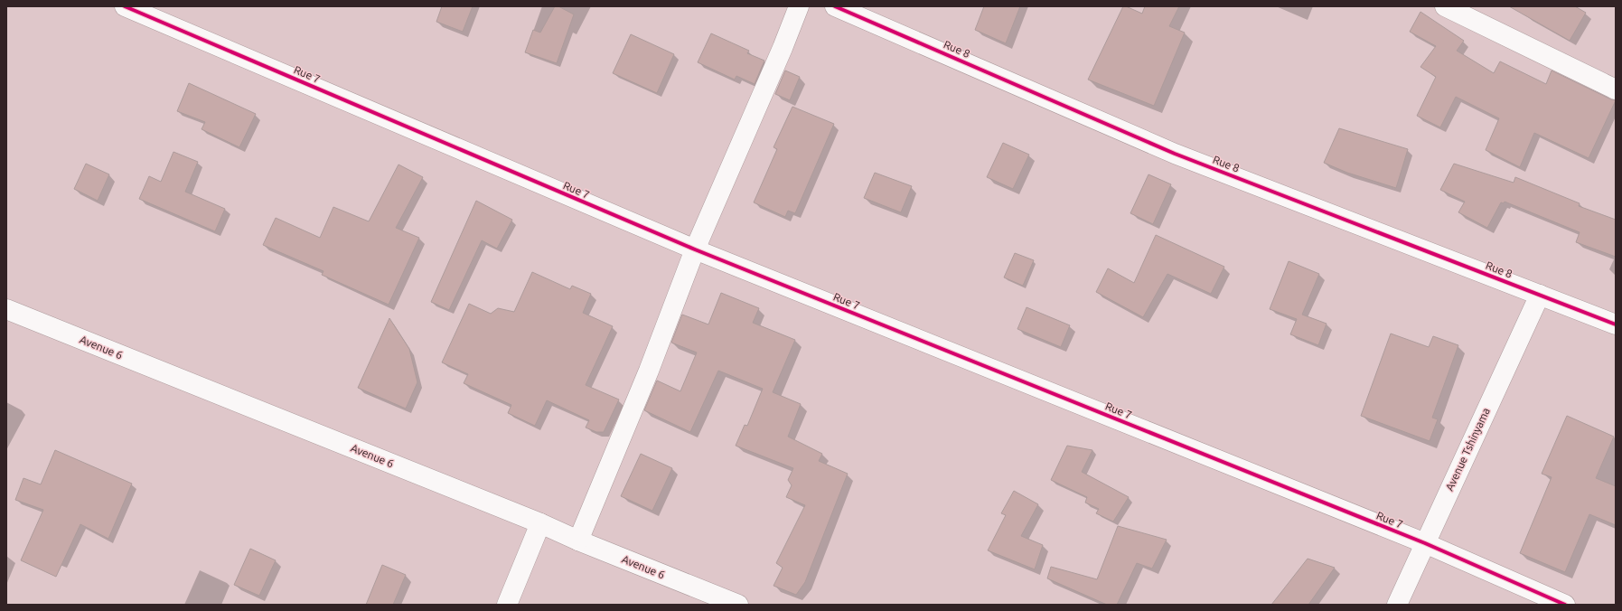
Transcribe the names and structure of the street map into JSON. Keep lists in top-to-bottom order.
{
  "streets": {
    "street": [
      "Rue 8",
      "Rue 7",
      "Avenue 6",
      "Avenue Tshinyama"
    ]
  },
  "crossings": [
    ["Rue 8", "Avenue Tshinyama"],
    ["Rue 7", "Avenue Tshinyama"]
  ]
}
